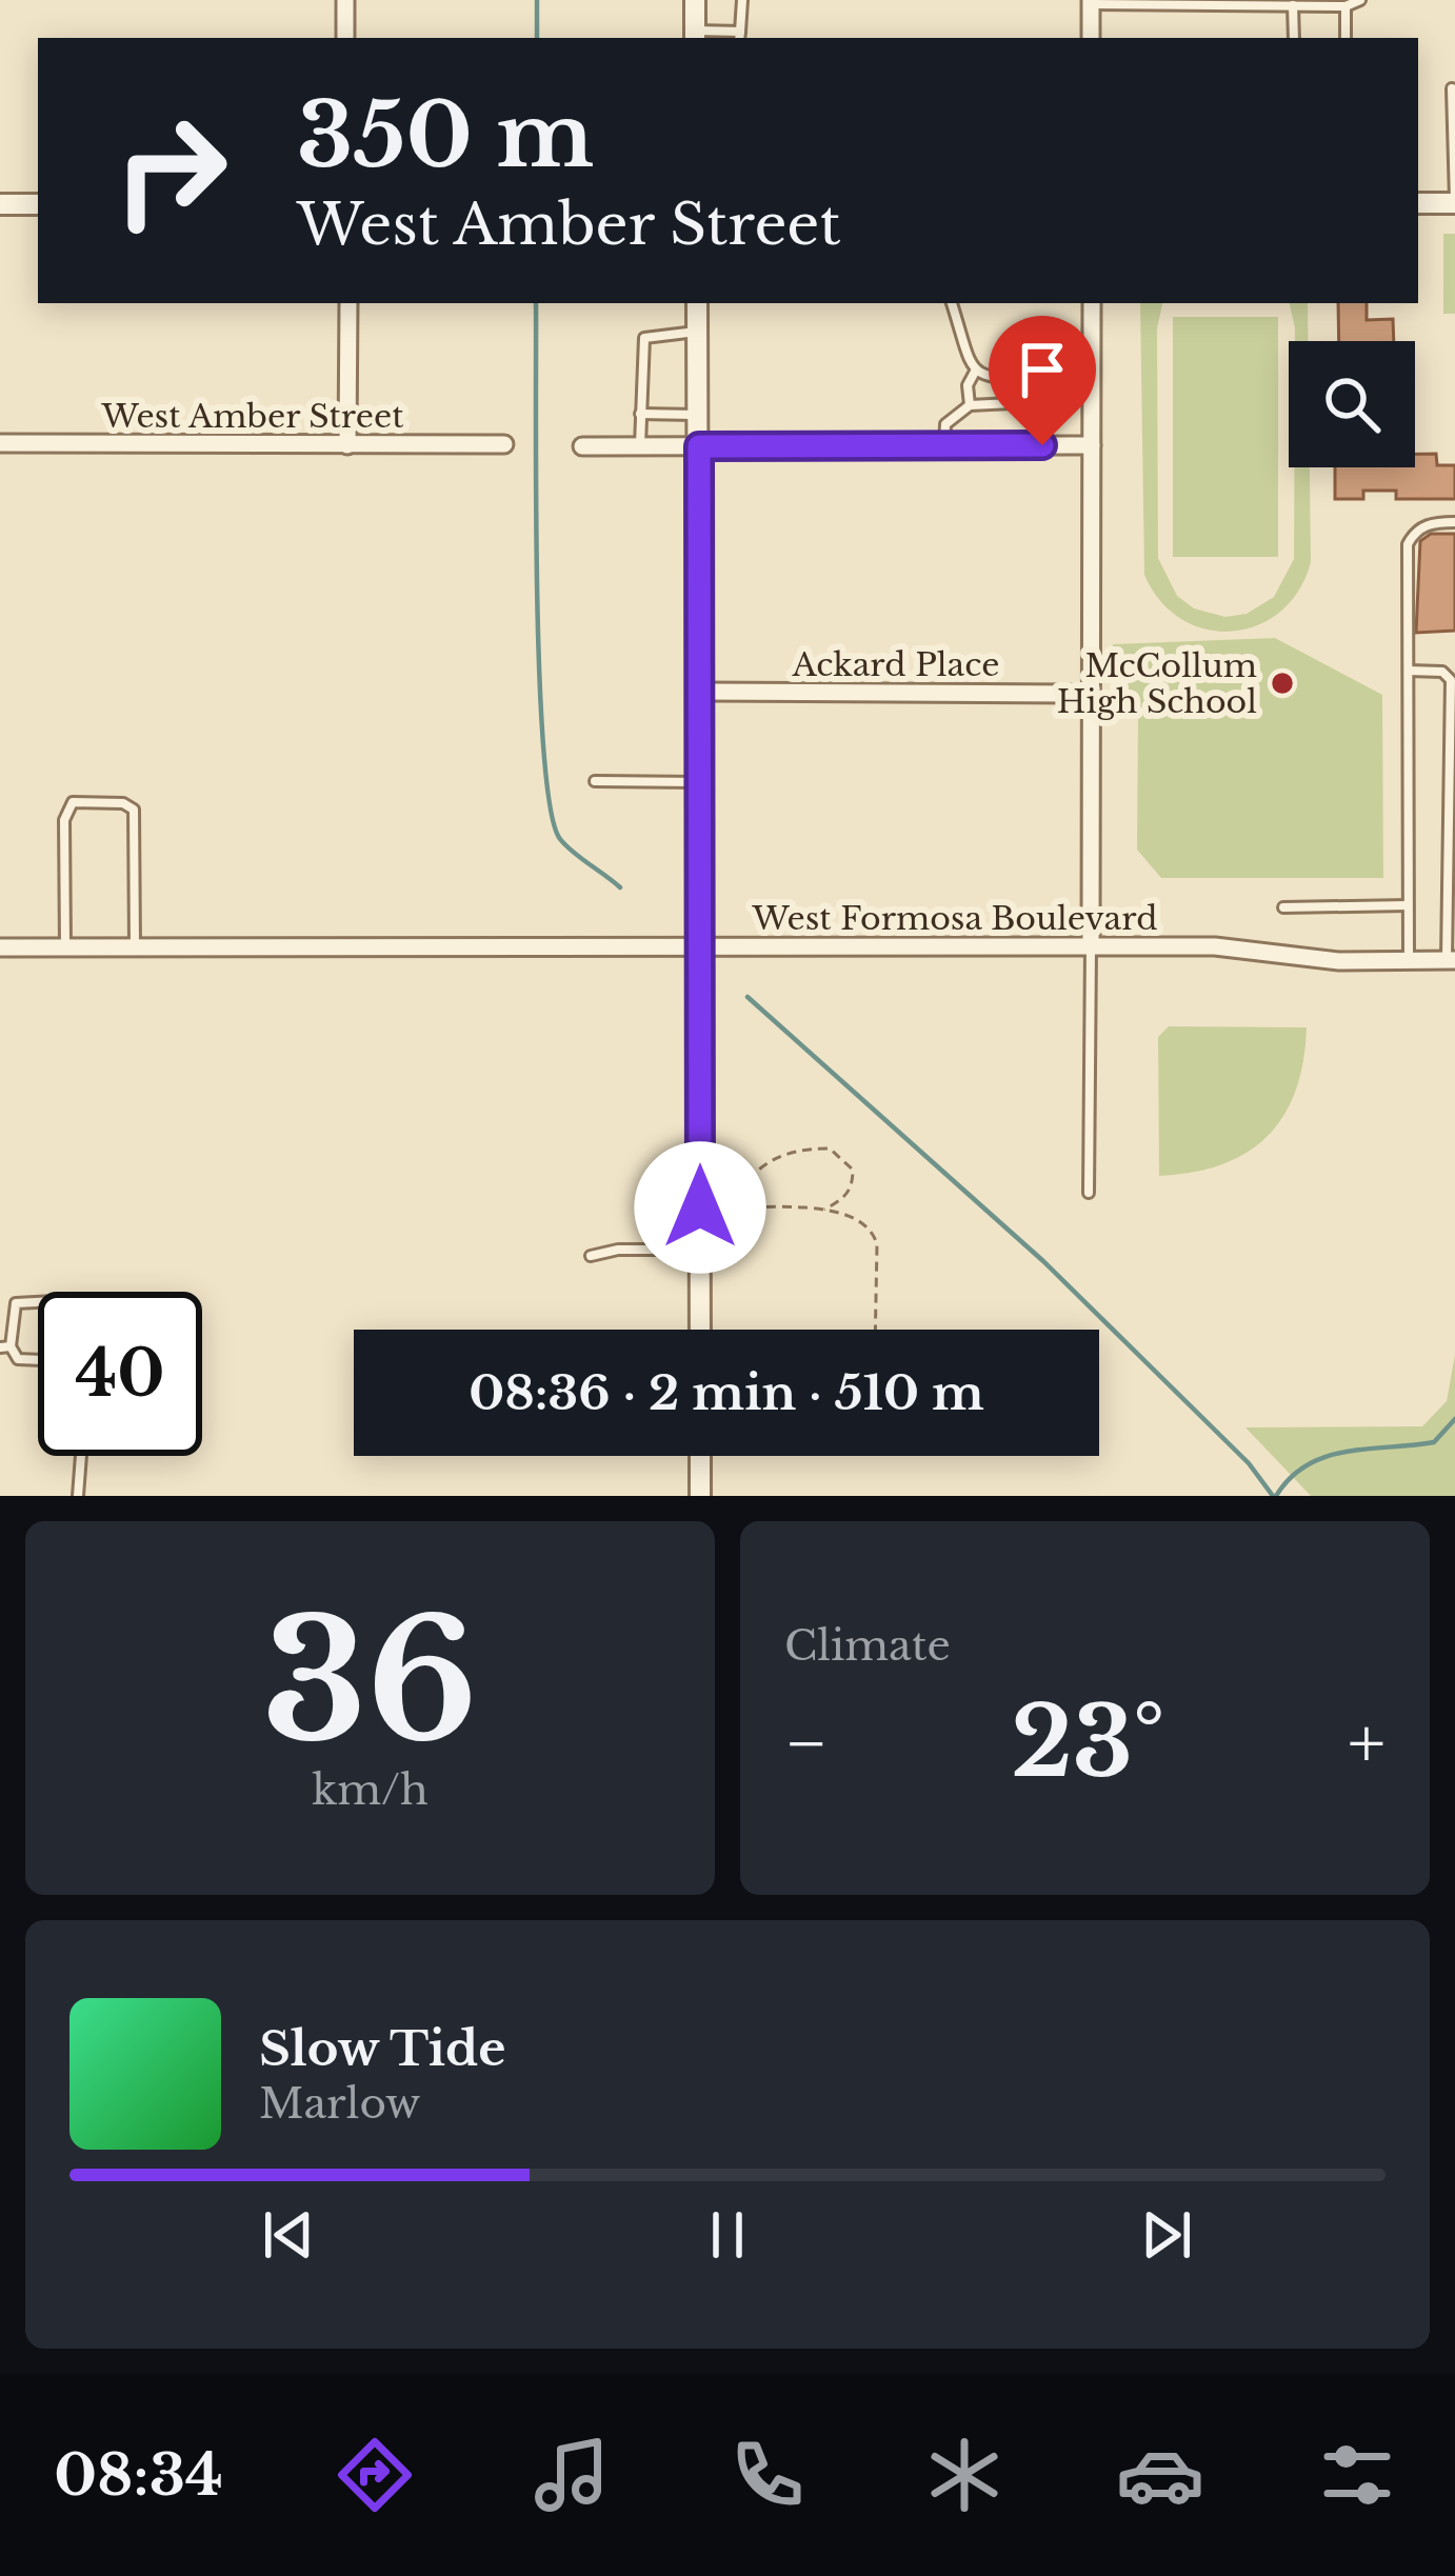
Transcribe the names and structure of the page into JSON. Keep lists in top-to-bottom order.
{
  "streets": {
    "street": ["West Amber Street", "Ackard Place", "West Formosa Boulevard"]
  },
  "places": ["McCollum High School"],
  "page": {
    "turn": ["350 m", "West Amber Street"],
    "limit": "40",
    "trip": "08:36 · 2 min · 510 m",
    "tile": [
      ["36", "km/h"],
      "Climate"
    ],
    "heat": ["−", "23°", "+"],
    "song": ["Slow Tide", "Marlow"],
    "tabs": "08:34"
  }
}
